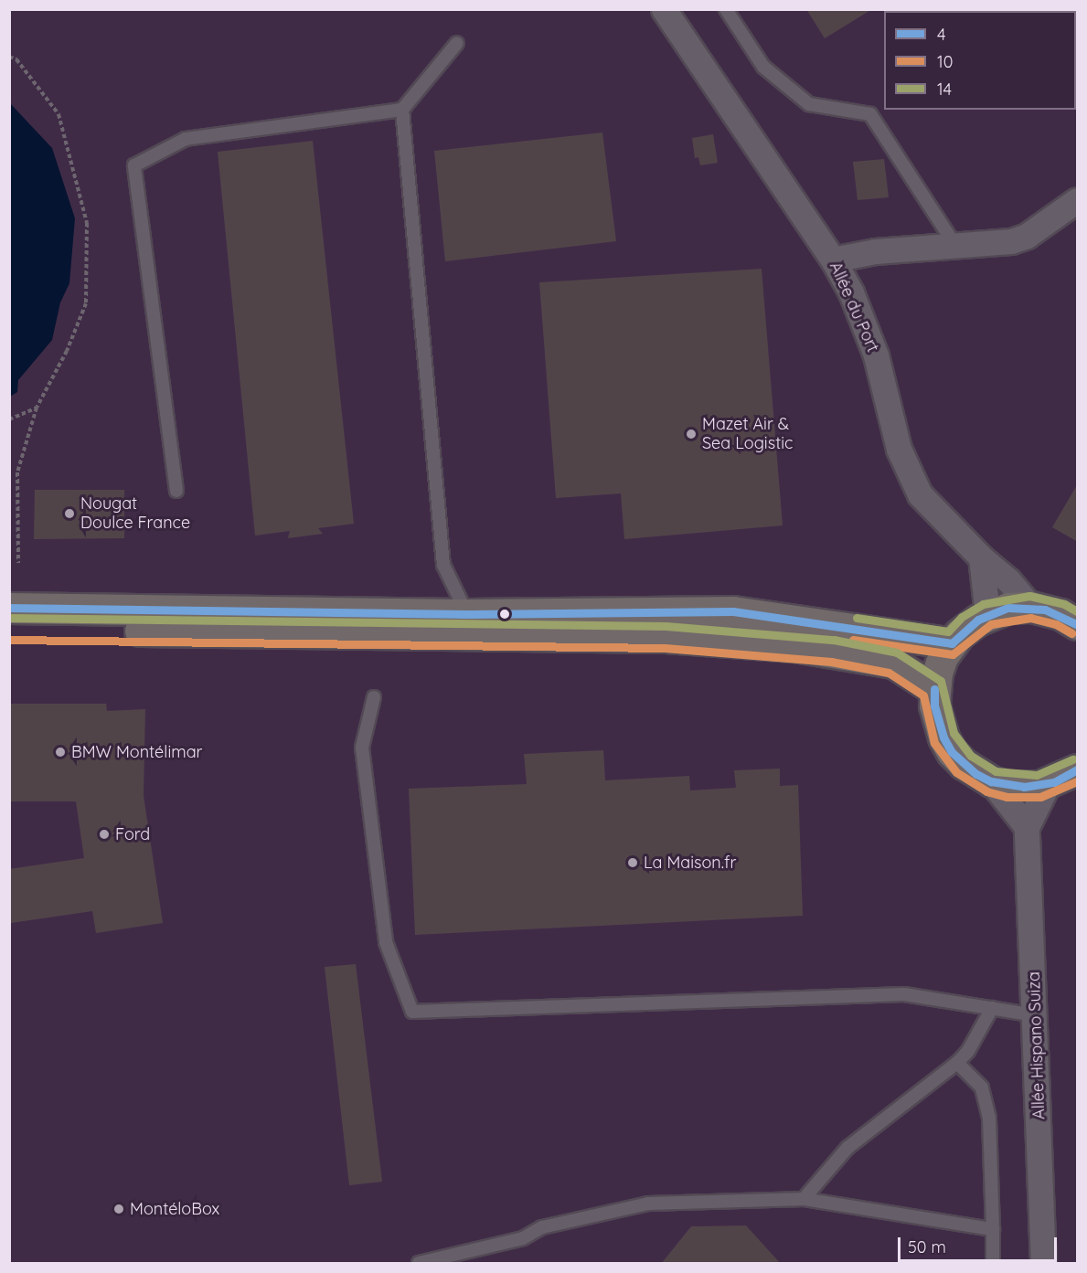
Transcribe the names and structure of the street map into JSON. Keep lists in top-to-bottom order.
{
  "streets": {
    "street": ["Allée du Port", "Allée Hispano Suiza"]
  },
  "places": [
    "Mazet Air & Sea Logistic",
    "Nougat Doulce France",
    "BMW Montélimar",
    "Ford",
    "La Maison.fr",
    "MontéloBox"
  ],
  "lines": ["transit line 14", "transit line 4", "transit line 10"],
  "legend": ["4", "10", "14"],
  "scale_bar": "50 m"
}
